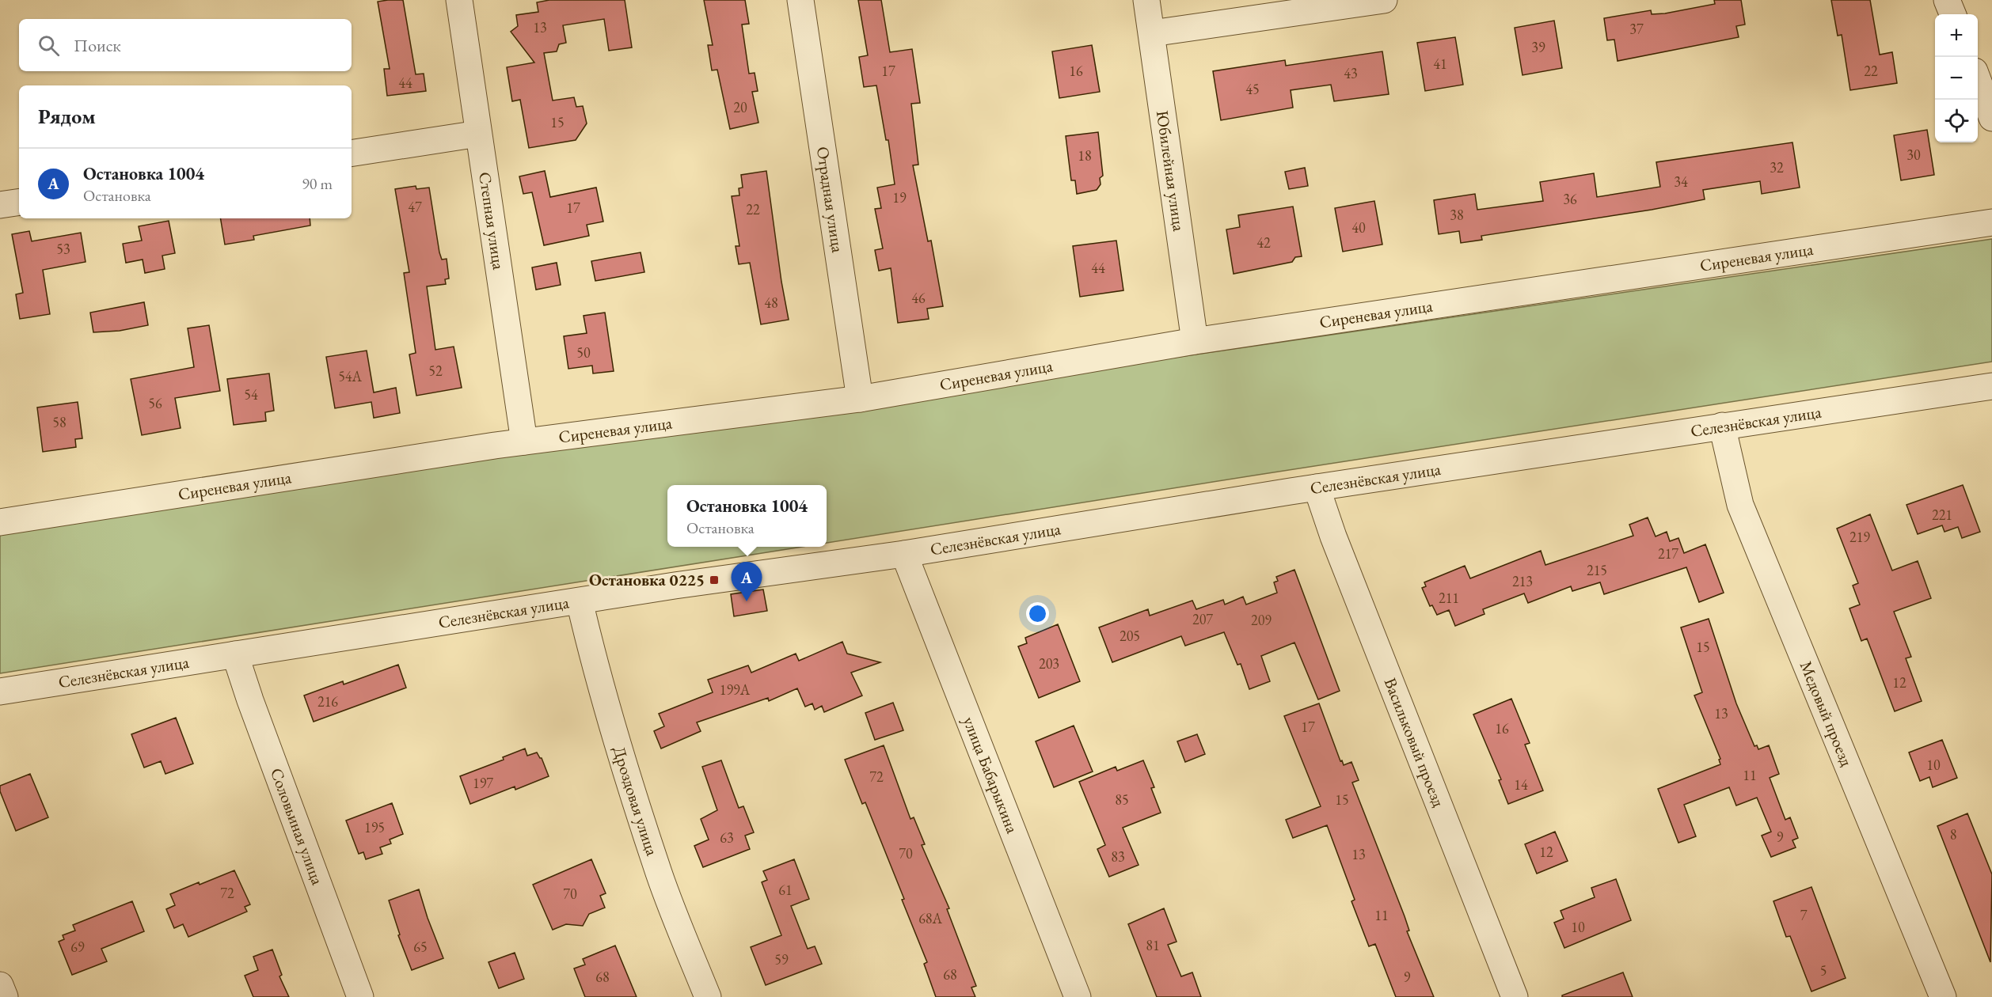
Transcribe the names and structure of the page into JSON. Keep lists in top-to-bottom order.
{
  "streets": {
    "street": [
      "Юбилейная улица",
      "Отрадная улица",
      "Степная улица",
      "Сиреневая улица",
      "Селезнёвская улица",
      "Медовый проезд",
      "Васильковый проезд",
      "улица Бабарыкина",
      "Дроздовая улица",
      "Соловьиная улица"
    ]
  },
  "crossings": [
    ["Юбилейная улица", "Сиреневая улица"],
    ["Отрадная улица", "Сиреневая улица"],
    ["Степная улица", "Сиреневая улица"],
    ["Селезнёвская улица", "Медовый проезд"],
    ["Селезнёвская улица", "Васильковый проезд"],
    ["Селезнёвская улица", "улица Бабарыкина"],
    ["Селезнёвская улица", "Дроздовая улица"],
    ["Селезнёвская улица", "Соловьиная улица"]
  ],
  "places": {
    "transit": ["Остановка 0225"]
  },
  "house_numbers": [
    "13",
    "37",
    "39",
    "41",
    "17",
    "16",
    "22",
    "43",
    "44",
    "45",
    "20",
    "15",
    "30",
    "18",
    "32",
    "34",
    "19",
    "36",
    "47",
    "17",
    "22",
    "38",
    "40",
    "42",
    "53",
    "44",
    "46",
    "48",
    "50",
    "52",
    "54А",
    "54",
    "56",
    "58",
    "221",
    "219",
    "217",
    "215",
    "213",
    "211",
    "207",
    "209",
    "205",
    "15",
    "203",
    "12",
    "199А",
    "216",
    "13",
    "17",
    "16",
    "10",
    "11",
    "72",
    "197",
    "14",
    "85",
    "15",
    "195",
    "8",
    "9",
    "63",
    "12",
    "70",
    "13",
    "83",
    "61",
    "72",
    "70",
    "11",
    "7",
    "68А",
    "10",
    "81",
    "69",
    "65",
    "59",
    "5",
    "68",
    "68",
    "9"
  ],
  "page": {
    "map_buttons": ["+", "−"],
    "search": "Поиск",
    "heading": "Рядом",
    "list": [
      {
        "mark": "A",
        "name": "Остановка 1004",
        "note": "Остановка",
        "value": "90 m"
      }
    ],
    "popup": ["Остановка 1004", "Остановка"],
    "pins": "A"
  }
}
